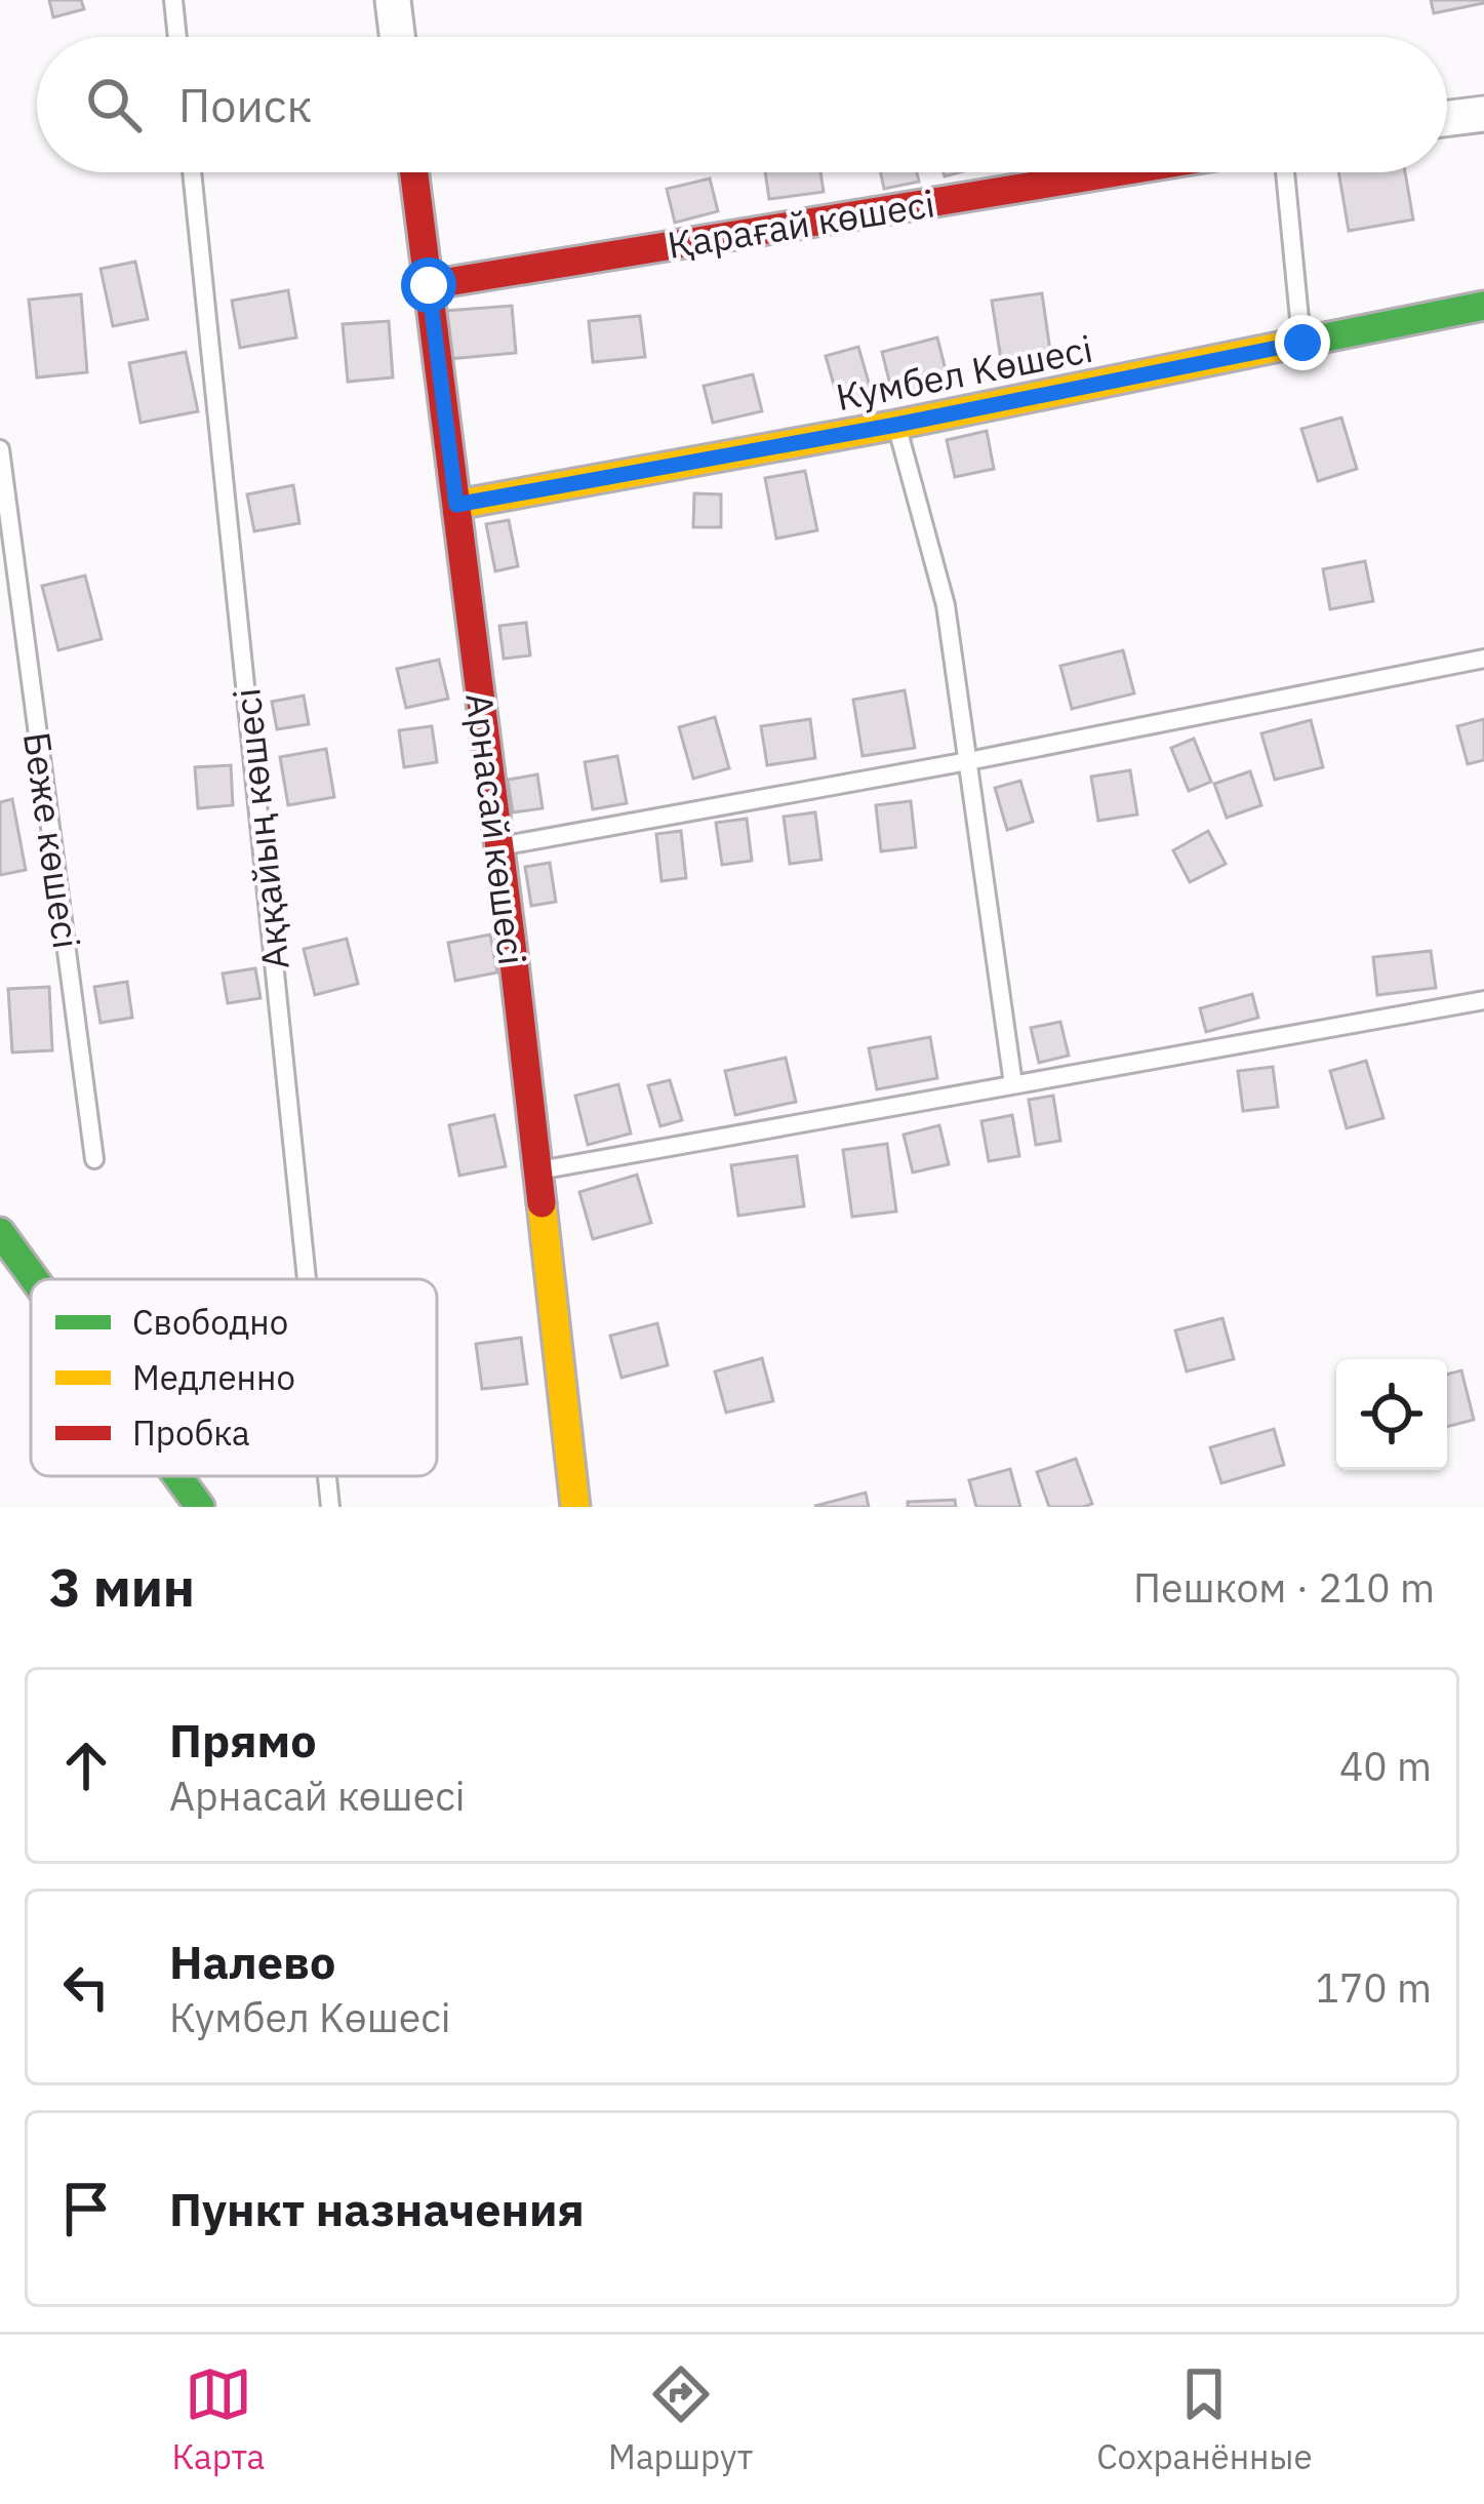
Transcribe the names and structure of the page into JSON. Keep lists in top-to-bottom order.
{
  "streets": {
    "street": ["Қарағай көшесі", "Кумбел Kөшесі", "Арнасай көшесі"],
    "lane": ["Аққайың көшесі", "Беже көшесі"]
  },
  "crossings": [
    ["Қарағай көшесі", "Арнасай көшесі"],
    ["Кумбел Kөшесі", "Арнасай көшесі"]
  ],
  "legend": ["Свободно", "Медленно", "Пробка"],
  "page": {
    "search": "Поиск",
    "heading": ["3 мин", "Пешком · 210 m"],
    "list": [
      ["Прямо", "Арнасай көшесі", "40 m"],
      ["Налево", "Кумбел Kөшесі", "170 m"],
      "Пункт назначения"
    ],
    "nav": ["Карта", "Маршрут", "Сохранённые"]
  }
}
